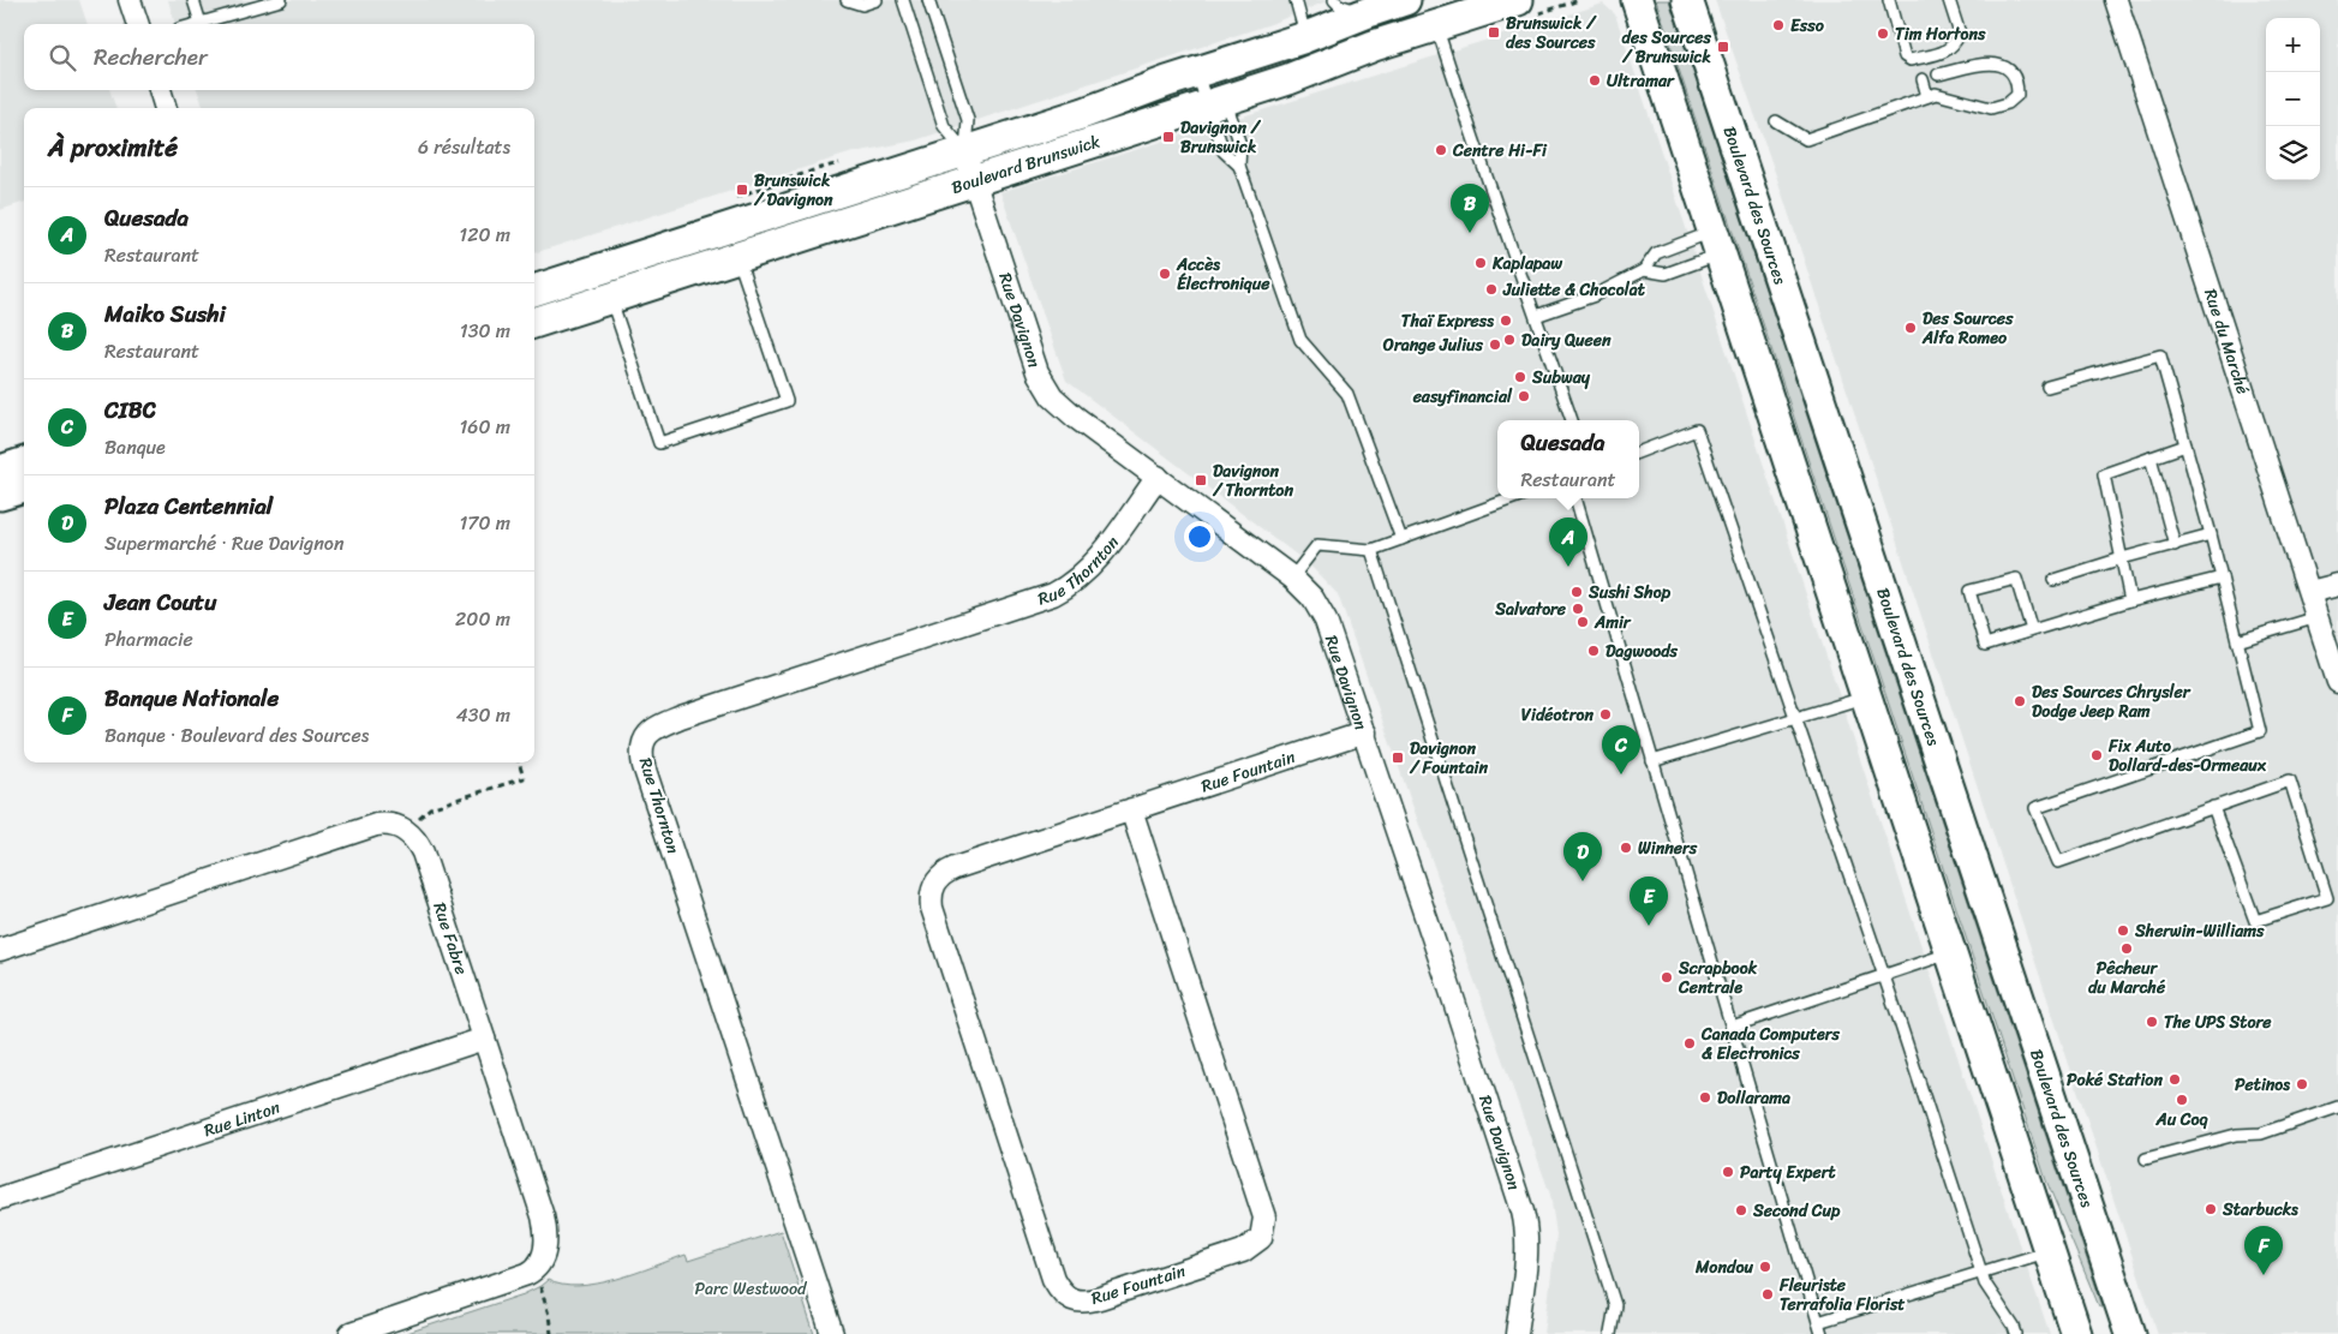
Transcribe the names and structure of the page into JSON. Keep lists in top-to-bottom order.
{
  "streets": {
    "main road": ["Boulevard Brunswick", "Boulevard des Sources"],
    "street": [
      "Rue Davignon",
      "Rue du Marché",
      "Rue Thornton",
      "Rue Fountain",
      "Rue Fabre",
      "Rue Linton"
    ]
  },
  "crossings": [
    ["Boulevard Brunswick", "Rue Davignon"],
    ["Rue Davignon", "Rue Thornton"],
    ["Rue Davignon", "Rue Fountain"],
    ["Rue Fabre", "Rue Linton"]
  ],
  "parks": ["Parc Westwood"],
  "places": {
    "other": [
      "Esso",
      "Tim Hortons",
      "Ultramar",
      "Centre Hi-Fi",
      "Kaplapaw",
      "Accès Électronique",
      "Juliette & Chocolat",
      "Thaï Express",
      "Des Sources Alfa Romeo",
      "Dairy Queen",
      "Orange Julius",
      "Subway",
      "easyfinancial",
      "Sushi Shop",
      "Salvatore",
      "Amir",
      "Dagwoods",
      "Des Sources Chrysler Dodge Jeep Ram",
      "Vidéotron",
      "Fix Auto Dollard-des-Ormeaux",
      "Winners",
      "Sherwin-Williams",
      "Pêcheur du Marché",
      "Scrapbook Centrale",
      "The UPS Store",
      "Canada Computers & Electronics",
      "Poké Station",
      "Petinos",
      "Dollarama",
      "Au Coq",
      "Party Expert",
      "Starbucks",
      "Second Cup",
      "Mondou",
      "Fleuriste Terrafolia Florist"
    ],
    "transit": [
      "Brunswick / des Sources",
      "des Sources / Brunswick",
      "Davignon / Brunswick",
      "Brunswick / Davignon",
      "Davignon / Thornton",
      "Davignon / Fountain"
    ]
  },
  "page": {
    "map_buttons": ["+", "−"],
    "search": "Rechercher",
    "heading": ["À proximité", "6 résultats"],
    "pins": [
      "B",
      "A",
      "C",
      "D",
      "E",
      "F"
    ],
    "list": [
      {
        "mark": "A",
        "name": "Quesada",
        "note": "Restaurant",
        "value": "120 m"
      },
      {
        "mark": "B",
        "name": "Maiko Sushi",
        "note": "Restaurant",
        "value": "130 m"
      },
      {
        "mark": "C",
        "name": "CIBC",
        "note": "Banque",
        "value": "160 m"
      },
      {
        "mark": "D",
        "name": "Plaza Centennial",
        "note": "Supermarché · Rue Davignon",
        "value": "170 m"
      },
      {
        "mark": "E",
        "name": "Jean Coutu",
        "note": "Pharmacie",
        "value": "200 m"
      },
      {
        "mark": "F",
        "name": "Banque Nationale",
        "note": "Banque · Boulevard des Sources",
        "value": "430 m"
      }
    ],
    "popup": ["Quesada", "Restaurant"]
  }
}
